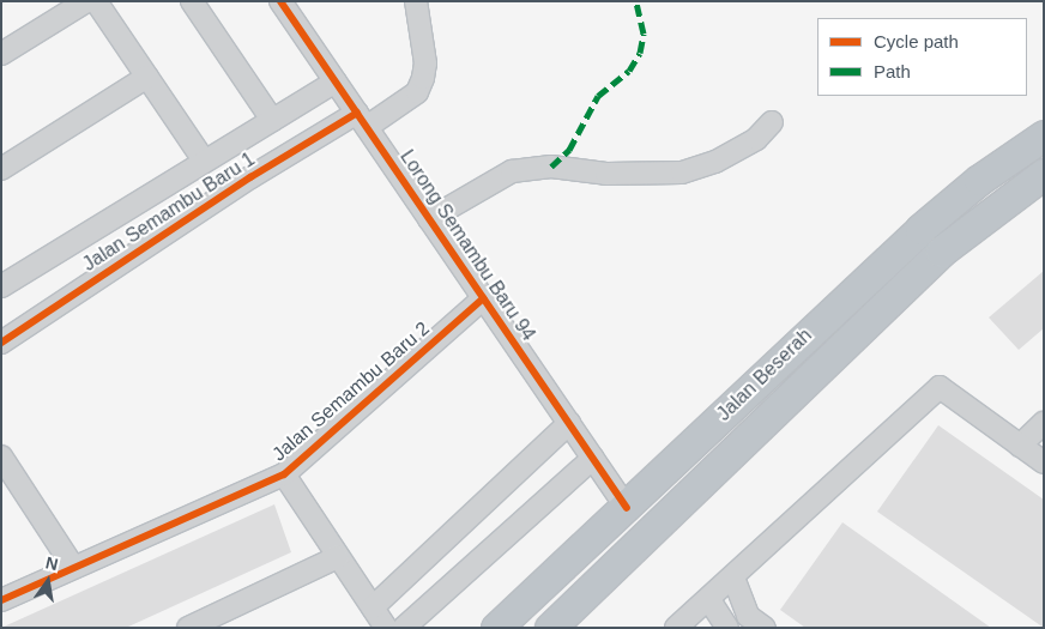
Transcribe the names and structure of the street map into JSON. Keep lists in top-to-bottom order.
{
  "streets": {
    "highway": ["Jalan Beserah"],
    "street": ["Jalan Semambu Baru 1", "Lorong Semambu Baru 94", "Jalan Semambu Baru 2"]
  },
  "crossings": [
    ["Jalan Semambu Baru 1", "Lorong Semambu Baru 94"],
    ["Lorong Semambu Baru 94", "Jalan Beserah"],
    ["Lorong Semambu Baru 94", "Jalan Semambu Baru 2"]
  ],
  "legend": ["Cycle path", "Path"],
  "north": "top"
}
